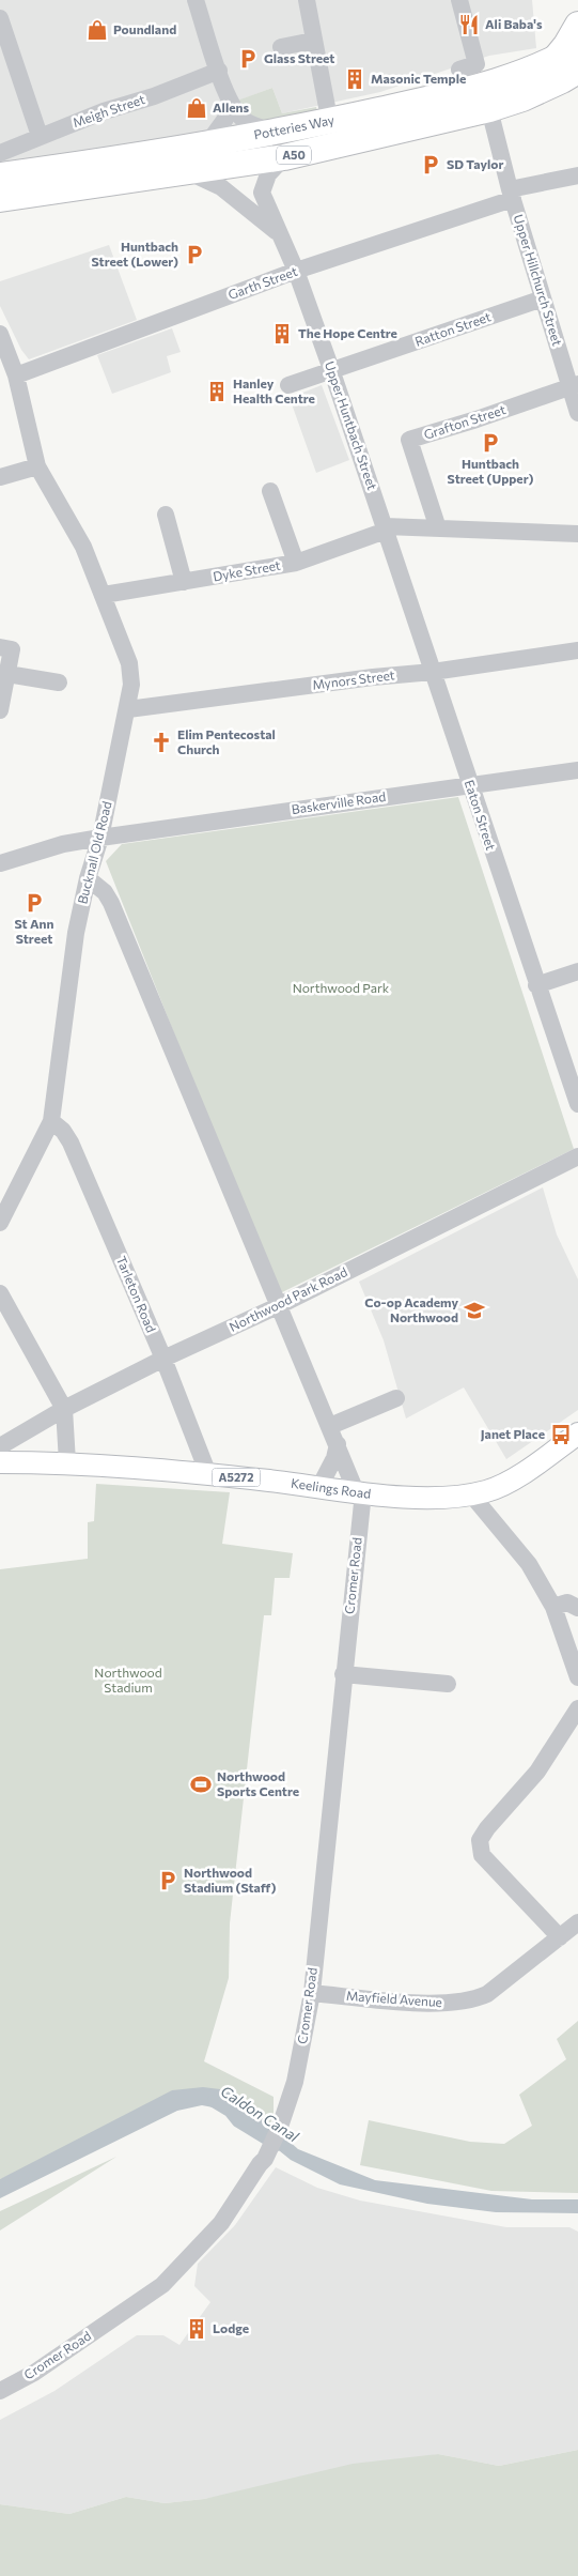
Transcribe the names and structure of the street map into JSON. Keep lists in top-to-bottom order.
{
  "streets": {
    "highway": ["Potteries Way", "A50"],
    "main road": ["A5272", "Keelings Road"],
    "street": [
      "Meigh Street",
      "Upper Hillchurch Street",
      "Garth Street",
      "Ratton Street",
      "Grafton Street",
      "Upper Huntbach Street",
      "Dyke Street",
      "Mynors Street",
      "Baskerville Road",
      "Eaton Street",
      "Bucknall Old Road",
      "Tarleton Road",
      "Northwood Park Road",
      "Cromer Road",
      "Mayfield Avenue"
    ]
  },
  "crossings": [
    ["Potteries Way", "Upper Hillchurch Street"],
    ["Potteries Way", "Upper Huntbach Street"],
    ["Upper Hillchurch Street", "Garth Street"],
    ["Upper Hillchurch Street", "Ratton Street"],
    ["Upper Hillchurch Street", "Grafton Street"],
    ["Garth Street", "Upper Huntbach Street"],
    ["Garth Street", "Bucknall Old Road"],
    ["Ratton Street", "Upper Huntbach Street"],
    ["Upper Huntbach Street", "Dyke Street"],
    ["Upper Huntbach Street", "Eaton Street"],
    ["Dyke Street", "Eaton Street"],
    ["Dyke Street", "Bucknall Old Road"],
    ["Mynors Street", "Eaton Street"],
    ["Mynors Street", "Bucknall Old Road"],
    ["Baskerville Road", "Eaton Street"],
    ["Baskerville Road", "Bucknall Old Road"],
    ["Bucknall Old Road", "Tarleton Road"],
    ["Tarleton Road", "Northwood Park Road"],
    ["Tarleton Road", "Keelings Road"],
    ["Keelings Road", "Cromer Road"],
    ["Cromer Road", "Mayfield Avenue"]
  ],
  "water": ["Caldon Canal"],
  "parks": ["Northwood Park", "Northwood Stadium"],
  "places": {
    "restaurant": ["Ali Baba's"],
    "shop": ["Poundland", "Allens"],
    "parking": [
      "Glass Street",
      "SD Taylor",
      "Huntbach Street (Lower)",
      "Huntbach Street (Upper)",
      "St Ann Street",
      "Northwood Stadium (Staff)"
    ],
    "building": [
      "Masonic Temple",
      "The Hope Centre",
      "Hanley Health Centre",
      "Lodge"
    ],
    "church": ["Elim Pentecostal Church"],
    "school or university": ["Co-op Academy Northwood"],
    "bus stop": ["Janet Place"],
    "sports": ["Northwood Sports Centre"]
  }
}
